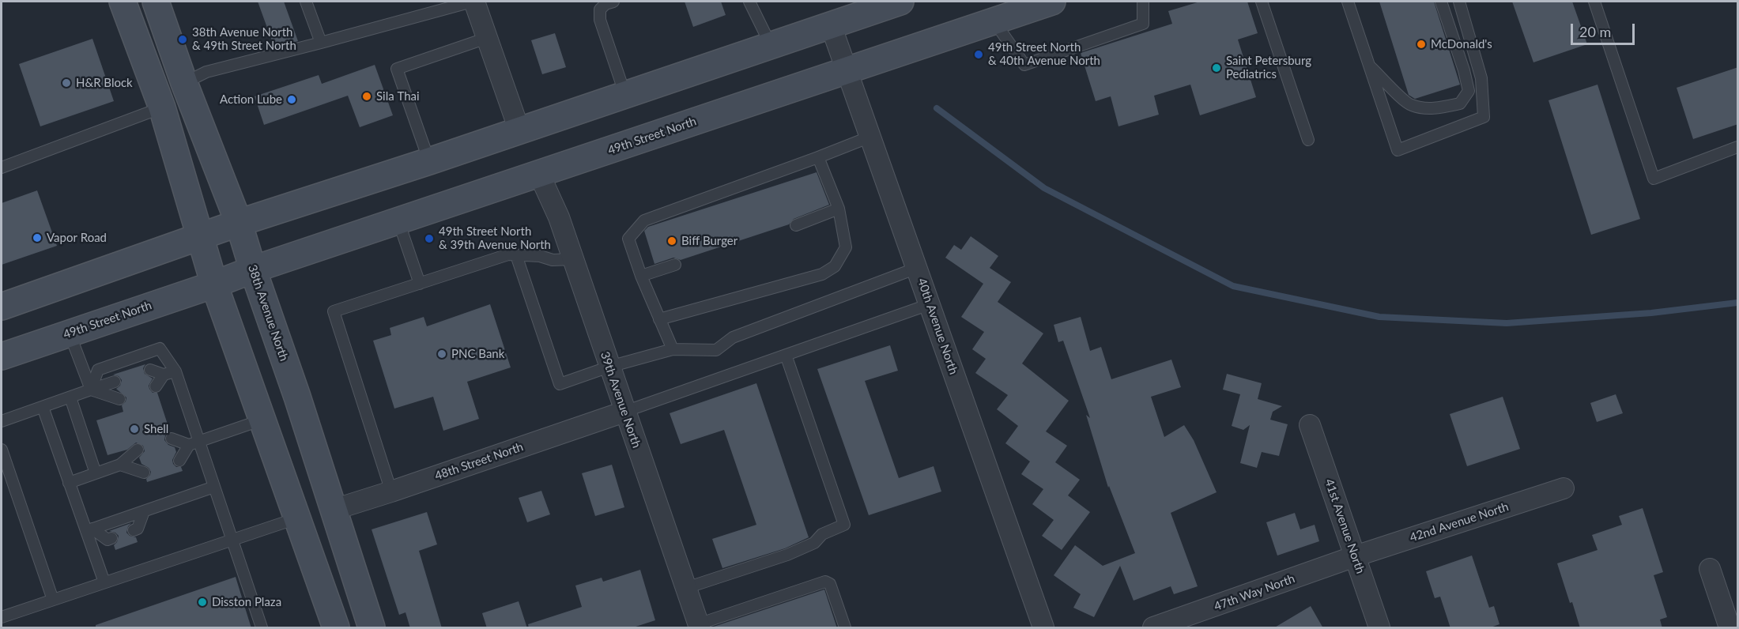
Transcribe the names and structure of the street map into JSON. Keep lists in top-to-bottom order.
{
  "streets": {
    "main road": ["49th Street North", "38th Avenue North"],
    "street": [
      "40th Avenue North",
      "39th Avenue North",
      "48th Street North",
      "42nd Avenue North",
      "41st Avenue North",
      "47th Way North"
    ]
  },
  "crossings": [
    ["49th Street North", "38th Avenue North"],
    ["49th Street North", "40th Avenue North"],
    ["49th Street North", "39th Avenue North"],
    ["38th Avenue North", "48th Street North"],
    ["39th Avenue North", "48th Street North"],
    ["42nd Avenue North", "41st Avenue North"],
    ["42nd Avenue North", "47th Way North"],
    ["41st Avenue North", "47th Way North"]
  ],
  "places": [
    "38th Avenue North & 49th Street North",
    "McDonald's",
    "49th Street North & 40th Avenue North",
    "Saint Petersburg Pediatrics",
    "H&R Block",
    "Sila Thai",
    "Action Lube",
    "Vapor Road",
    "49th Street North & 39th Avenue North",
    "Biff Burger",
    "PNC Bank",
    "Shell",
    "Disston Plaza"
  ],
  "scale_bar": "20 m"
}
